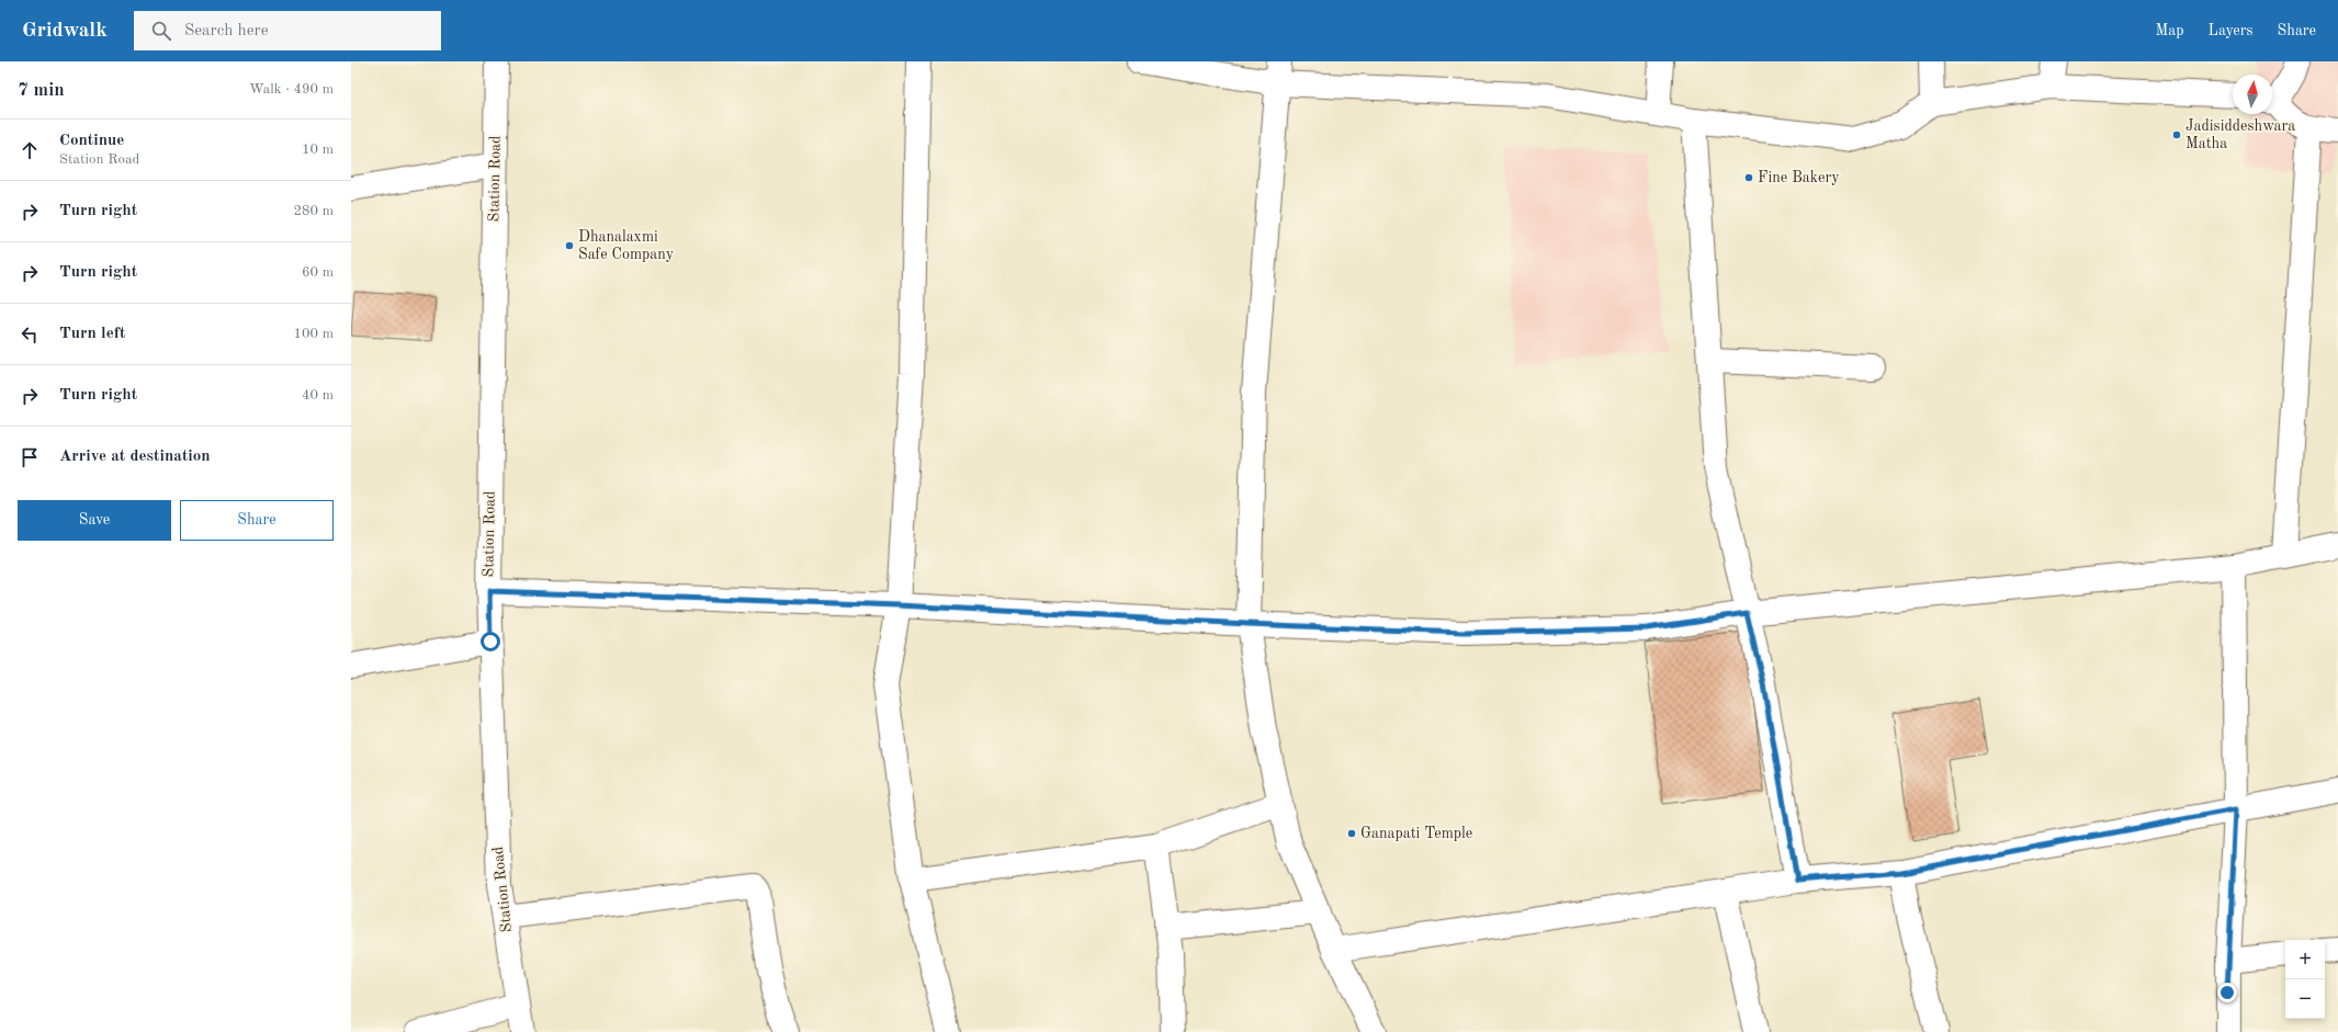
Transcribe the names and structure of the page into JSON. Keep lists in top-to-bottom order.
{
  "streets": {
    "street": ["Station Road"]
  },
  "places": [
    "Jadisiddeshwara Matha",
    "Fine Bakery",
    "Dhanalaxmi Safe Company",
    "Ganapati Temple"
  ],
  "north": "top",
  "page": {
    "header": "Gridwalk",
    "search": "Search here",
    "nav": ["Map", "Layers", "Share"],
    "heading": ["7 min", "Walk · 490 m"],
    "list": [
      ["Continue", "Station Road", "10 m"],
      ["Turn right", "280 m"],
      ["Turn right", "60 m"],
      ["Turn left", "100 m"],
      ["Turn right", "40 m"],
      "Arrive at destination"
    ],
    "buttons": ["Save", "Share"],
    "map_buttons": ["+", "−"]
  }
}
